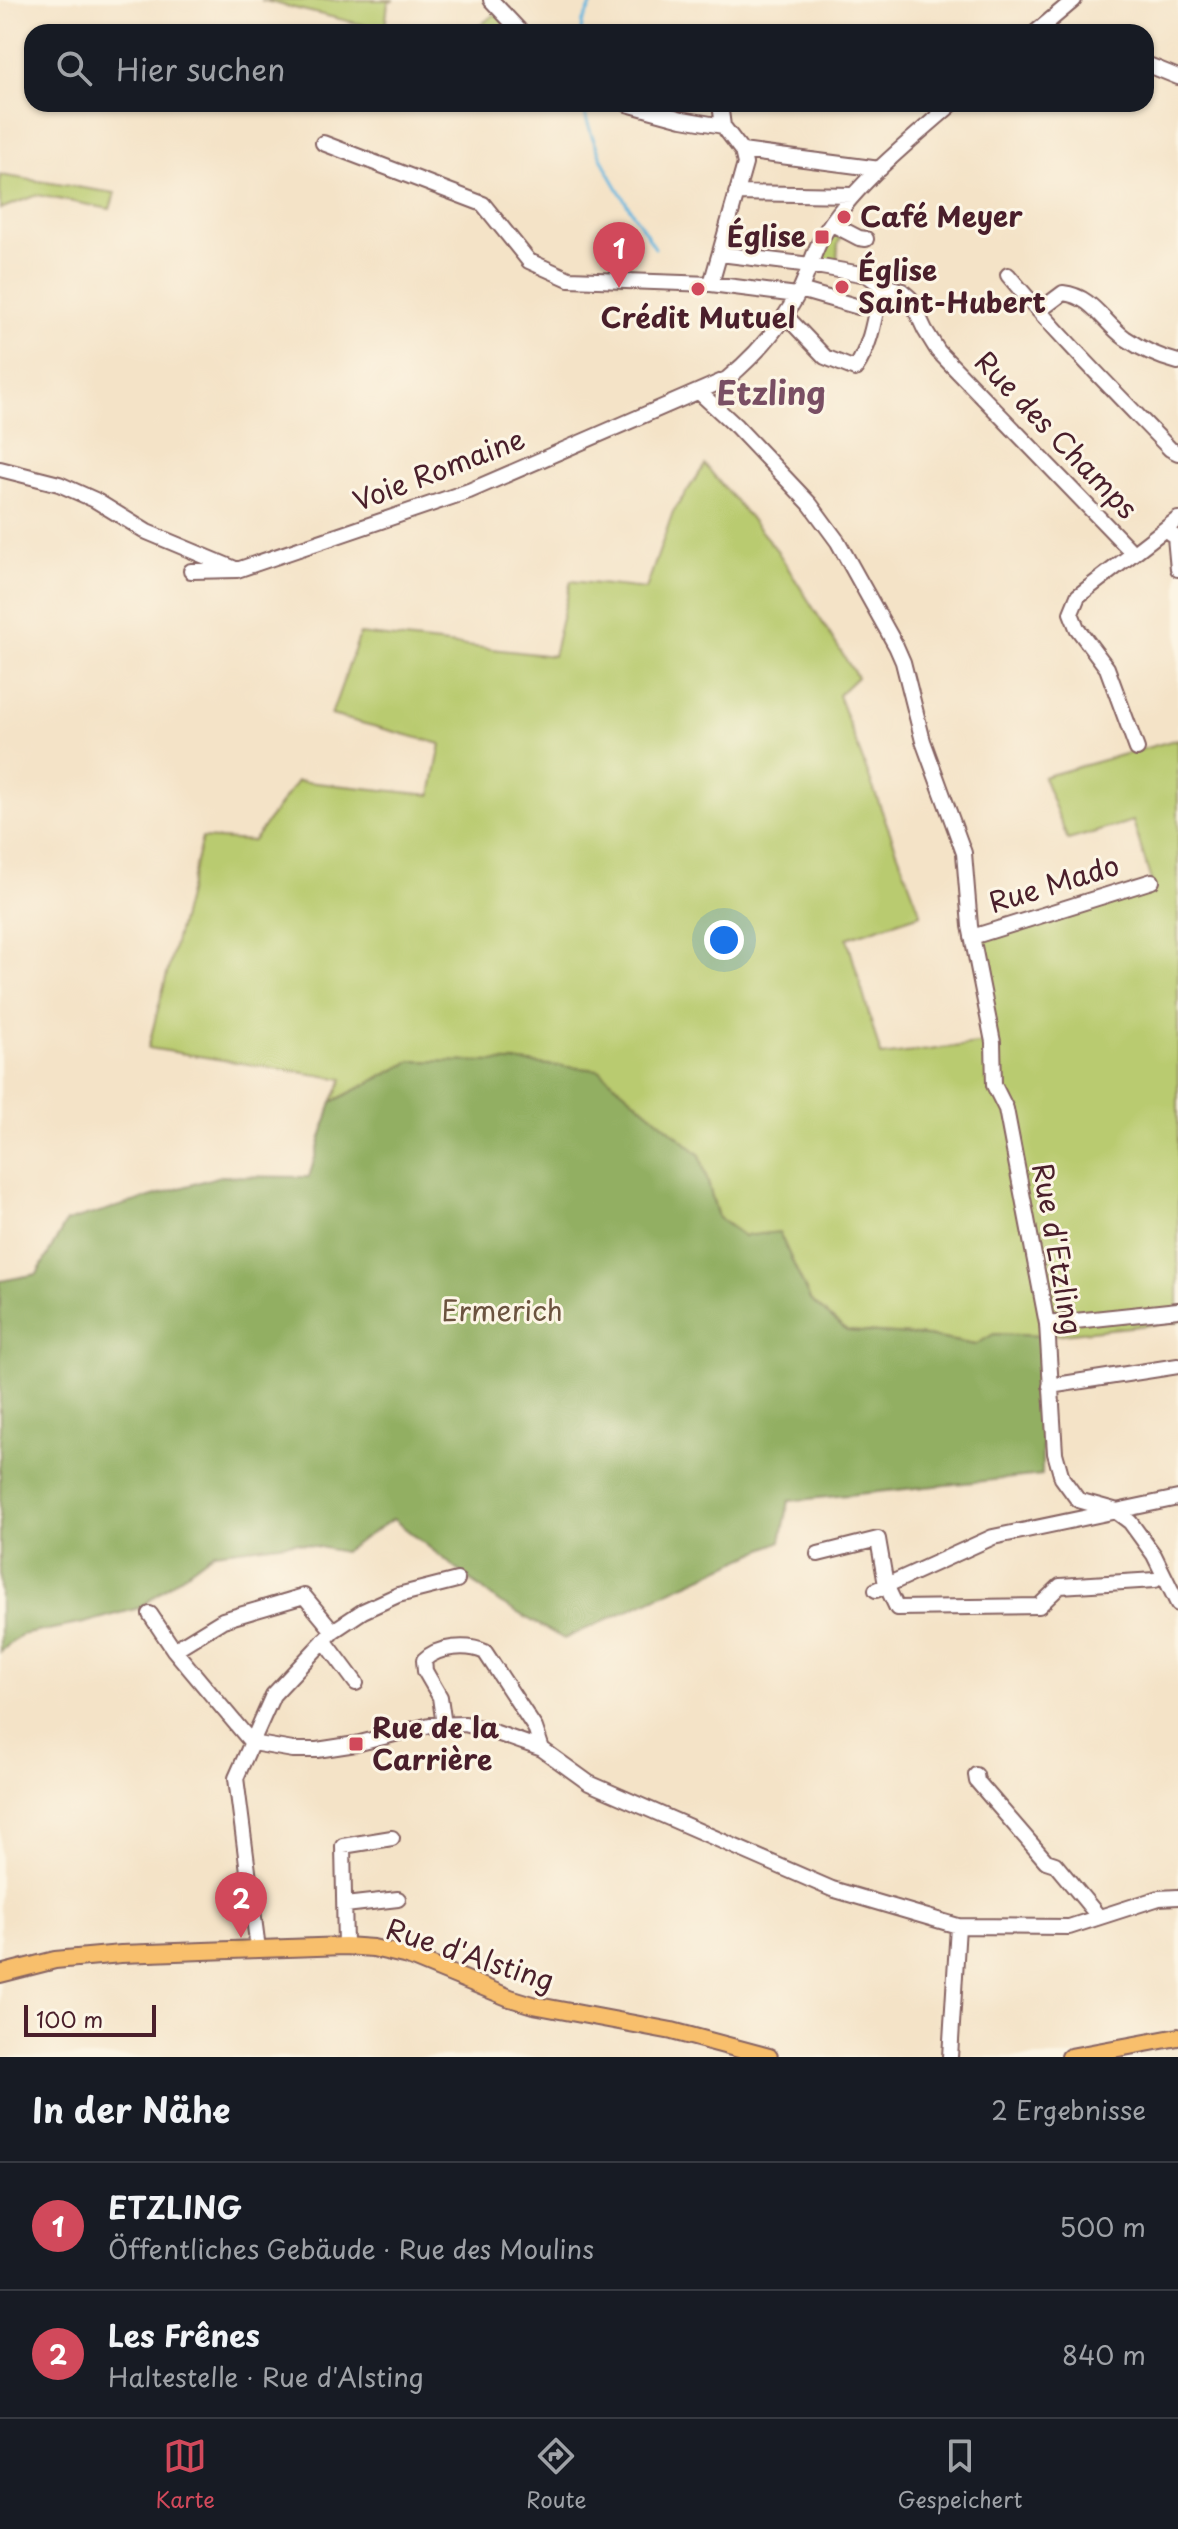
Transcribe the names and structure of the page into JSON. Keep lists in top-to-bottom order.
{
  "streets": {
    "main road": ["Rue d'Alsting"],
    "street": [
      "Rue des Champs",
      "Voie Romaine",
      "Rue Mado",
      "Rue d'Etzling"
    ]
  },
  "crossings": [
    ["Rue des Champs", "Voie Romaine"],
    ["Voie Romaine", "Rue d'Etzling"],
    ["Rue Mado", "Rue d'Etzling"]
  ],
  "districts": ["Etzling"],
  "parks": ["Ermerich"],
  "places": {
    "other": ["Café Meyer", "Église Saint-Hubert", "Crédit Mutuel"],
    "transit": ["Église", "Rue de la Carrière"]
  },
  "scale_bar": "100 m",
  "page": {
    "search": "Hier suchen",
    "pins": ["1", "2"],
    "scale": "100 m",
    "heading": ["In der Nähe", "2 Ergebnisse"],
    "list": [
      {
        "mark": "1",
        "name": "ETZLING",
        "note": "Öffentliches Gebäude · Rue des Moulins",
        "value": "500 m"
      },
      {
        "mark": "2",
        "name": "Les Frênes",
        "note": "Haltestelle · Rue d'Alsting",
        "value": "840 m"
      }
    ],
    "nav": ["Karte", "Route", "Gespeichert"]
  }
}
